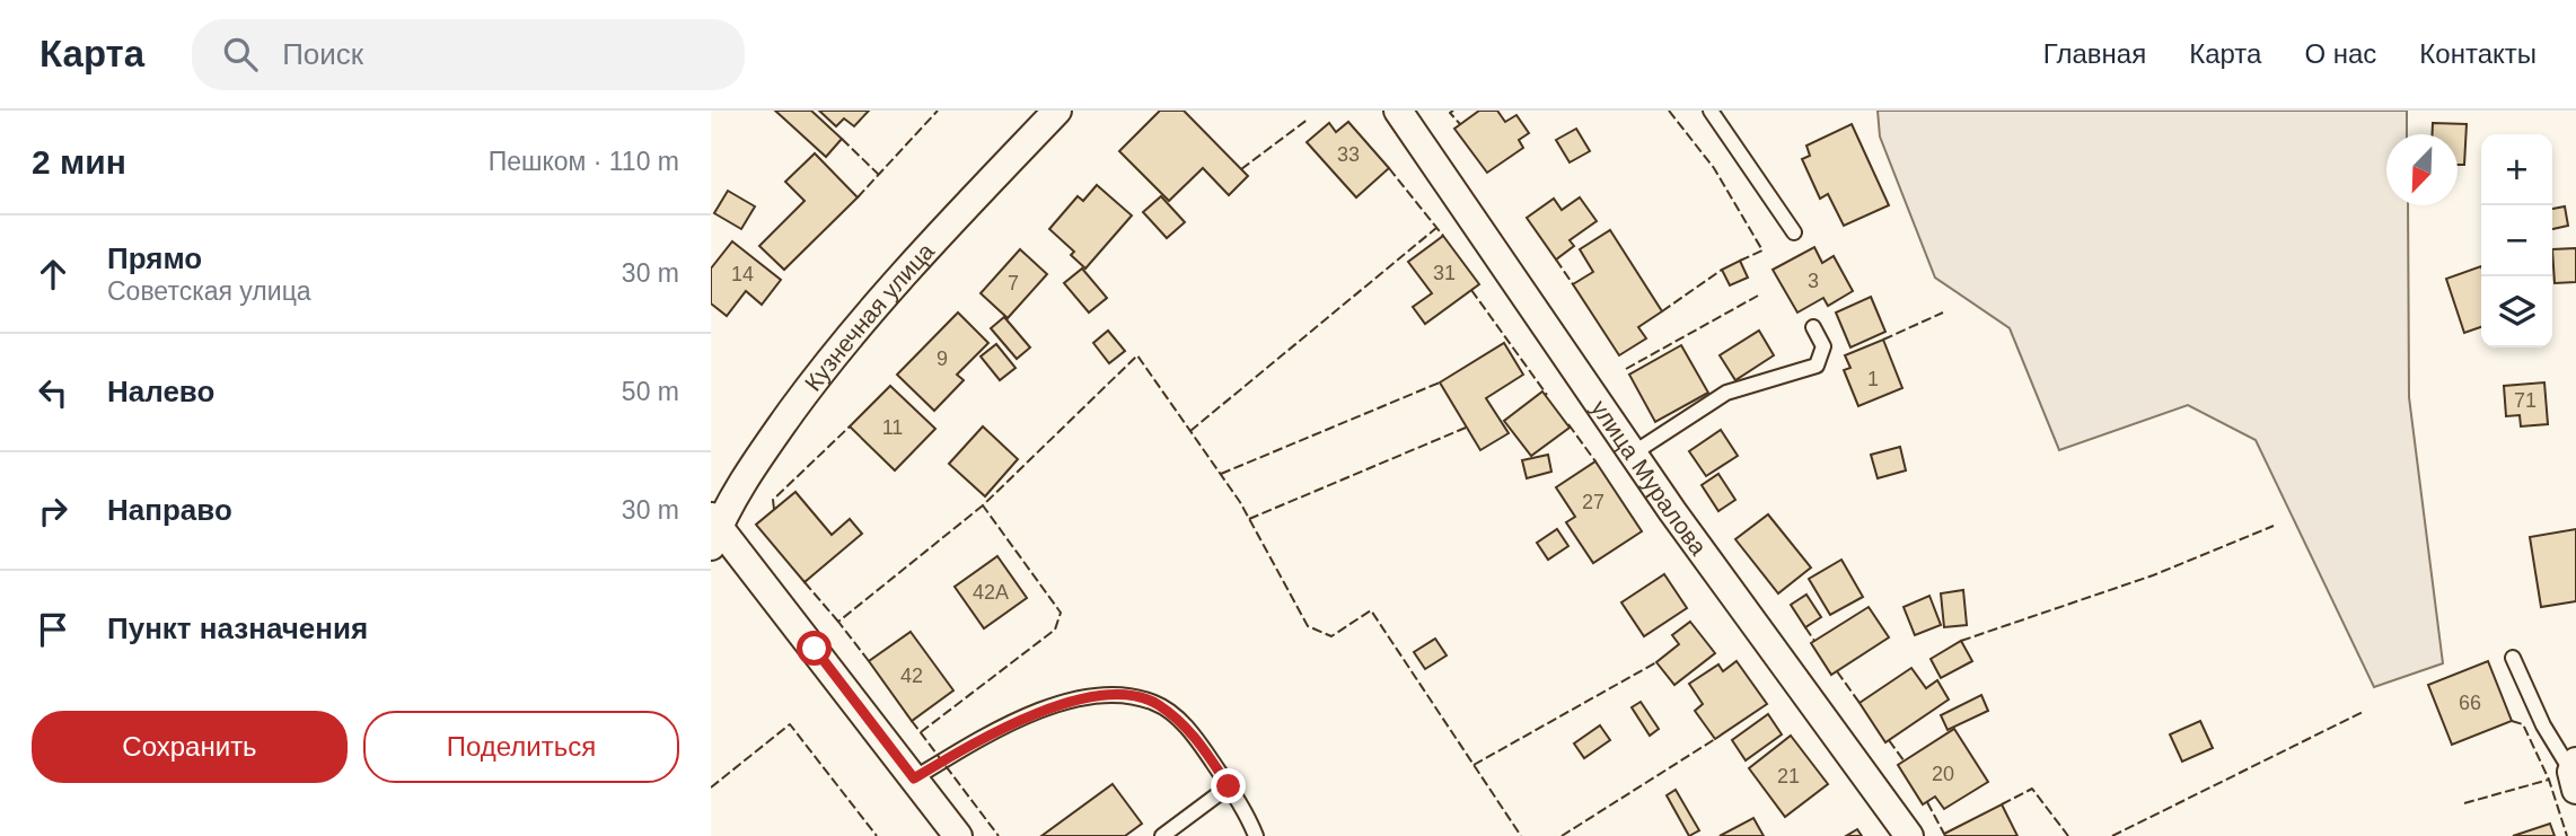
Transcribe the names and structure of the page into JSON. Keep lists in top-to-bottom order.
{
  "streets": {
    "street": ["Кузнечная улица", "улица Муралова"]
  },
  "house_numbers": [
    "33",
    "31",
    "14",
    "3",
    "7",
    "9",
    "1",
    "71",
    "11",
    "27",
    "42А",
    "42",
    "66",
    "20",
    "21"
  ],
  "north": "bottom left",
  "page": {
    "header": "Карта",
    "search": "Поиск",
    "nav": [
      "Главная",
      "Карта",
      "О нас",
      "Контакты"
    ],
    "heading": ["2 мин", "Пешком · 110 m"],
    "map_buttons": ["+", "−"],
    "list": [
      ["Прямо", "Советская улица", "30 m"],
      ["Налево", "50 m"],
      ["Направо", "30 m"],
      "Пункт назначения"
    ],
    "buttons": ["Сохранить", "Поделиться"]
  }
}
